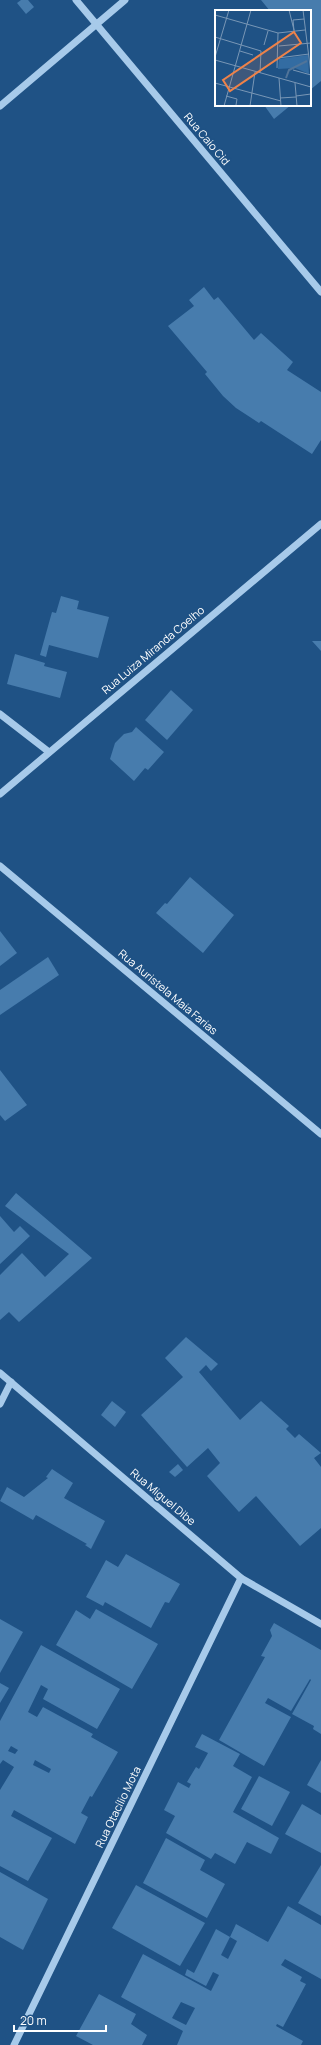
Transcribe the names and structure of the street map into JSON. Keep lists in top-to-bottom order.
{
  "streets": {
    "street": [
      "Rua Caio Cid",
      "Rua Luiza Miranda Coelho",
      "Rua Auristela Maia Farias",
      "Rua Miguel Dibe",
      "Rua Otacílio Mota"
    ]
  },
  "crossings": [
    ["Rua Miguel Dibe", "Rua Otacílio Mota"]
  ],
  "scale_bar": "20 m"
}
